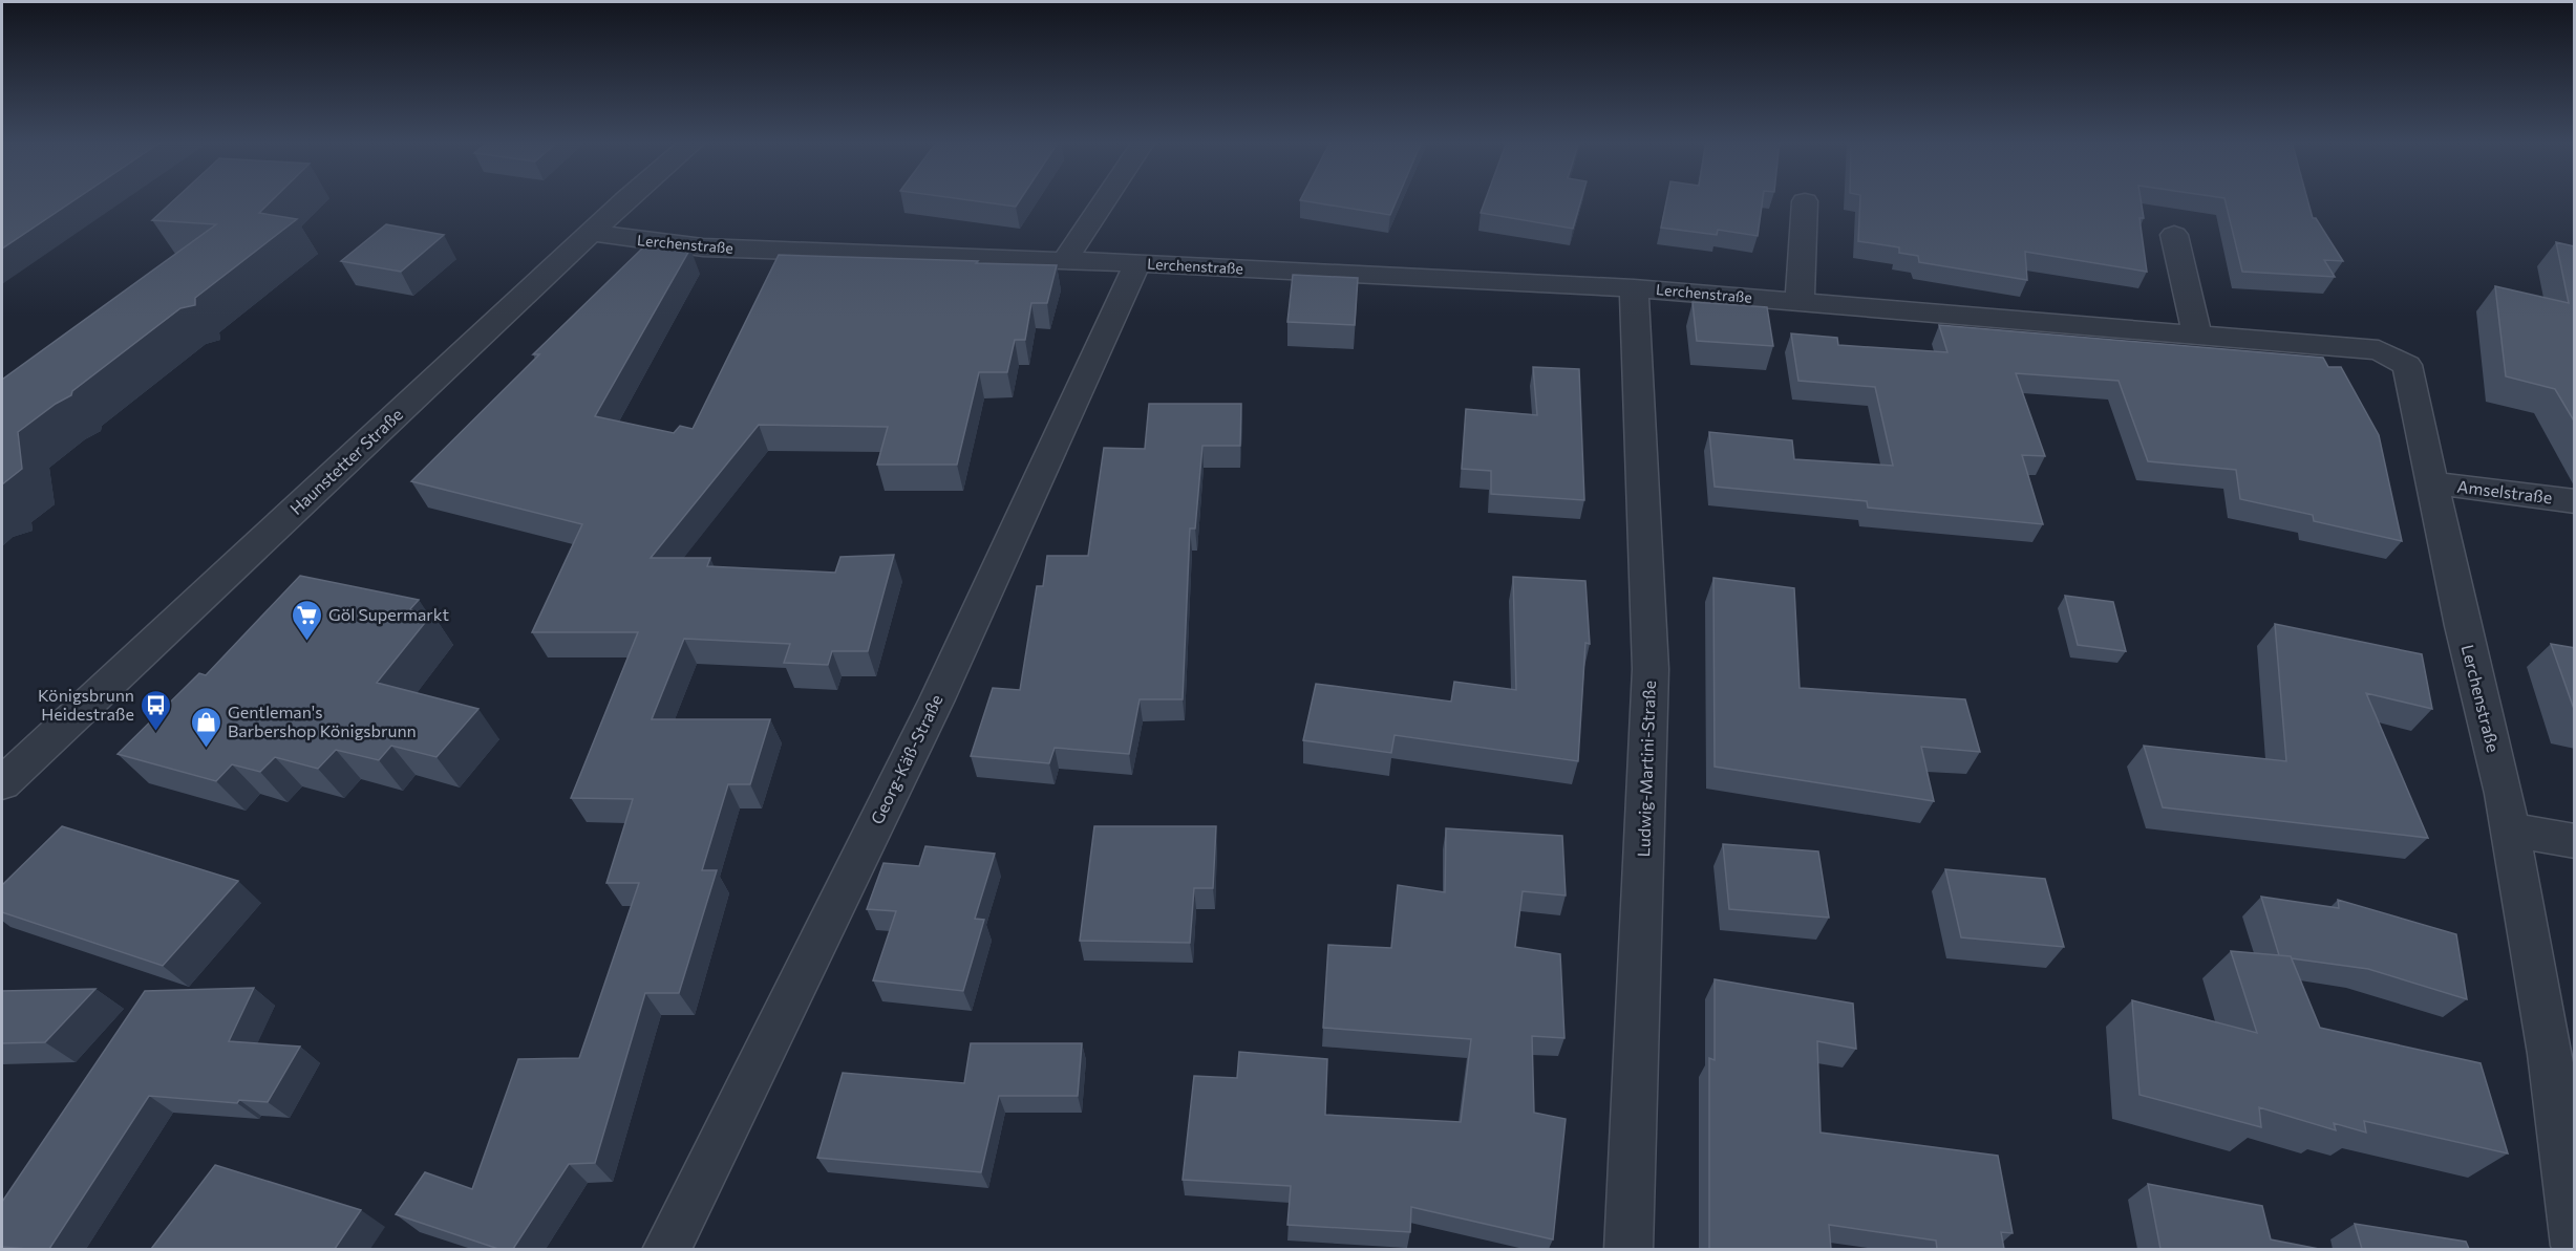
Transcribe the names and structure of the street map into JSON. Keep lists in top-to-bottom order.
{
  "streets": {
    "street": [
      "Lerchenstraße",
      "Haunstetter Straße",
      "Amselstraße",
      "Georg-Käß-Straße",
      "Ludwig-Martini-Straße"
    ]
  },
  "crossings": [
    ["Lerchenstraße", "Haunstetter Straße"],
    ["Lerchenstraße", "Amselstraße"],
    ["Lerchenstraße", "Georg-Käß-Straße"],
    ["Lerchenstraße", "Ludwig-Martini-Straße"]
  ],
  "places": {
    "supermarket": ["Göl Supermarkt"],
    "bus stop": ["Königsbrunn Heidestraße"],
    "shop": ["Gentleman's Barbershop Königsbrunn"]
  }
}
